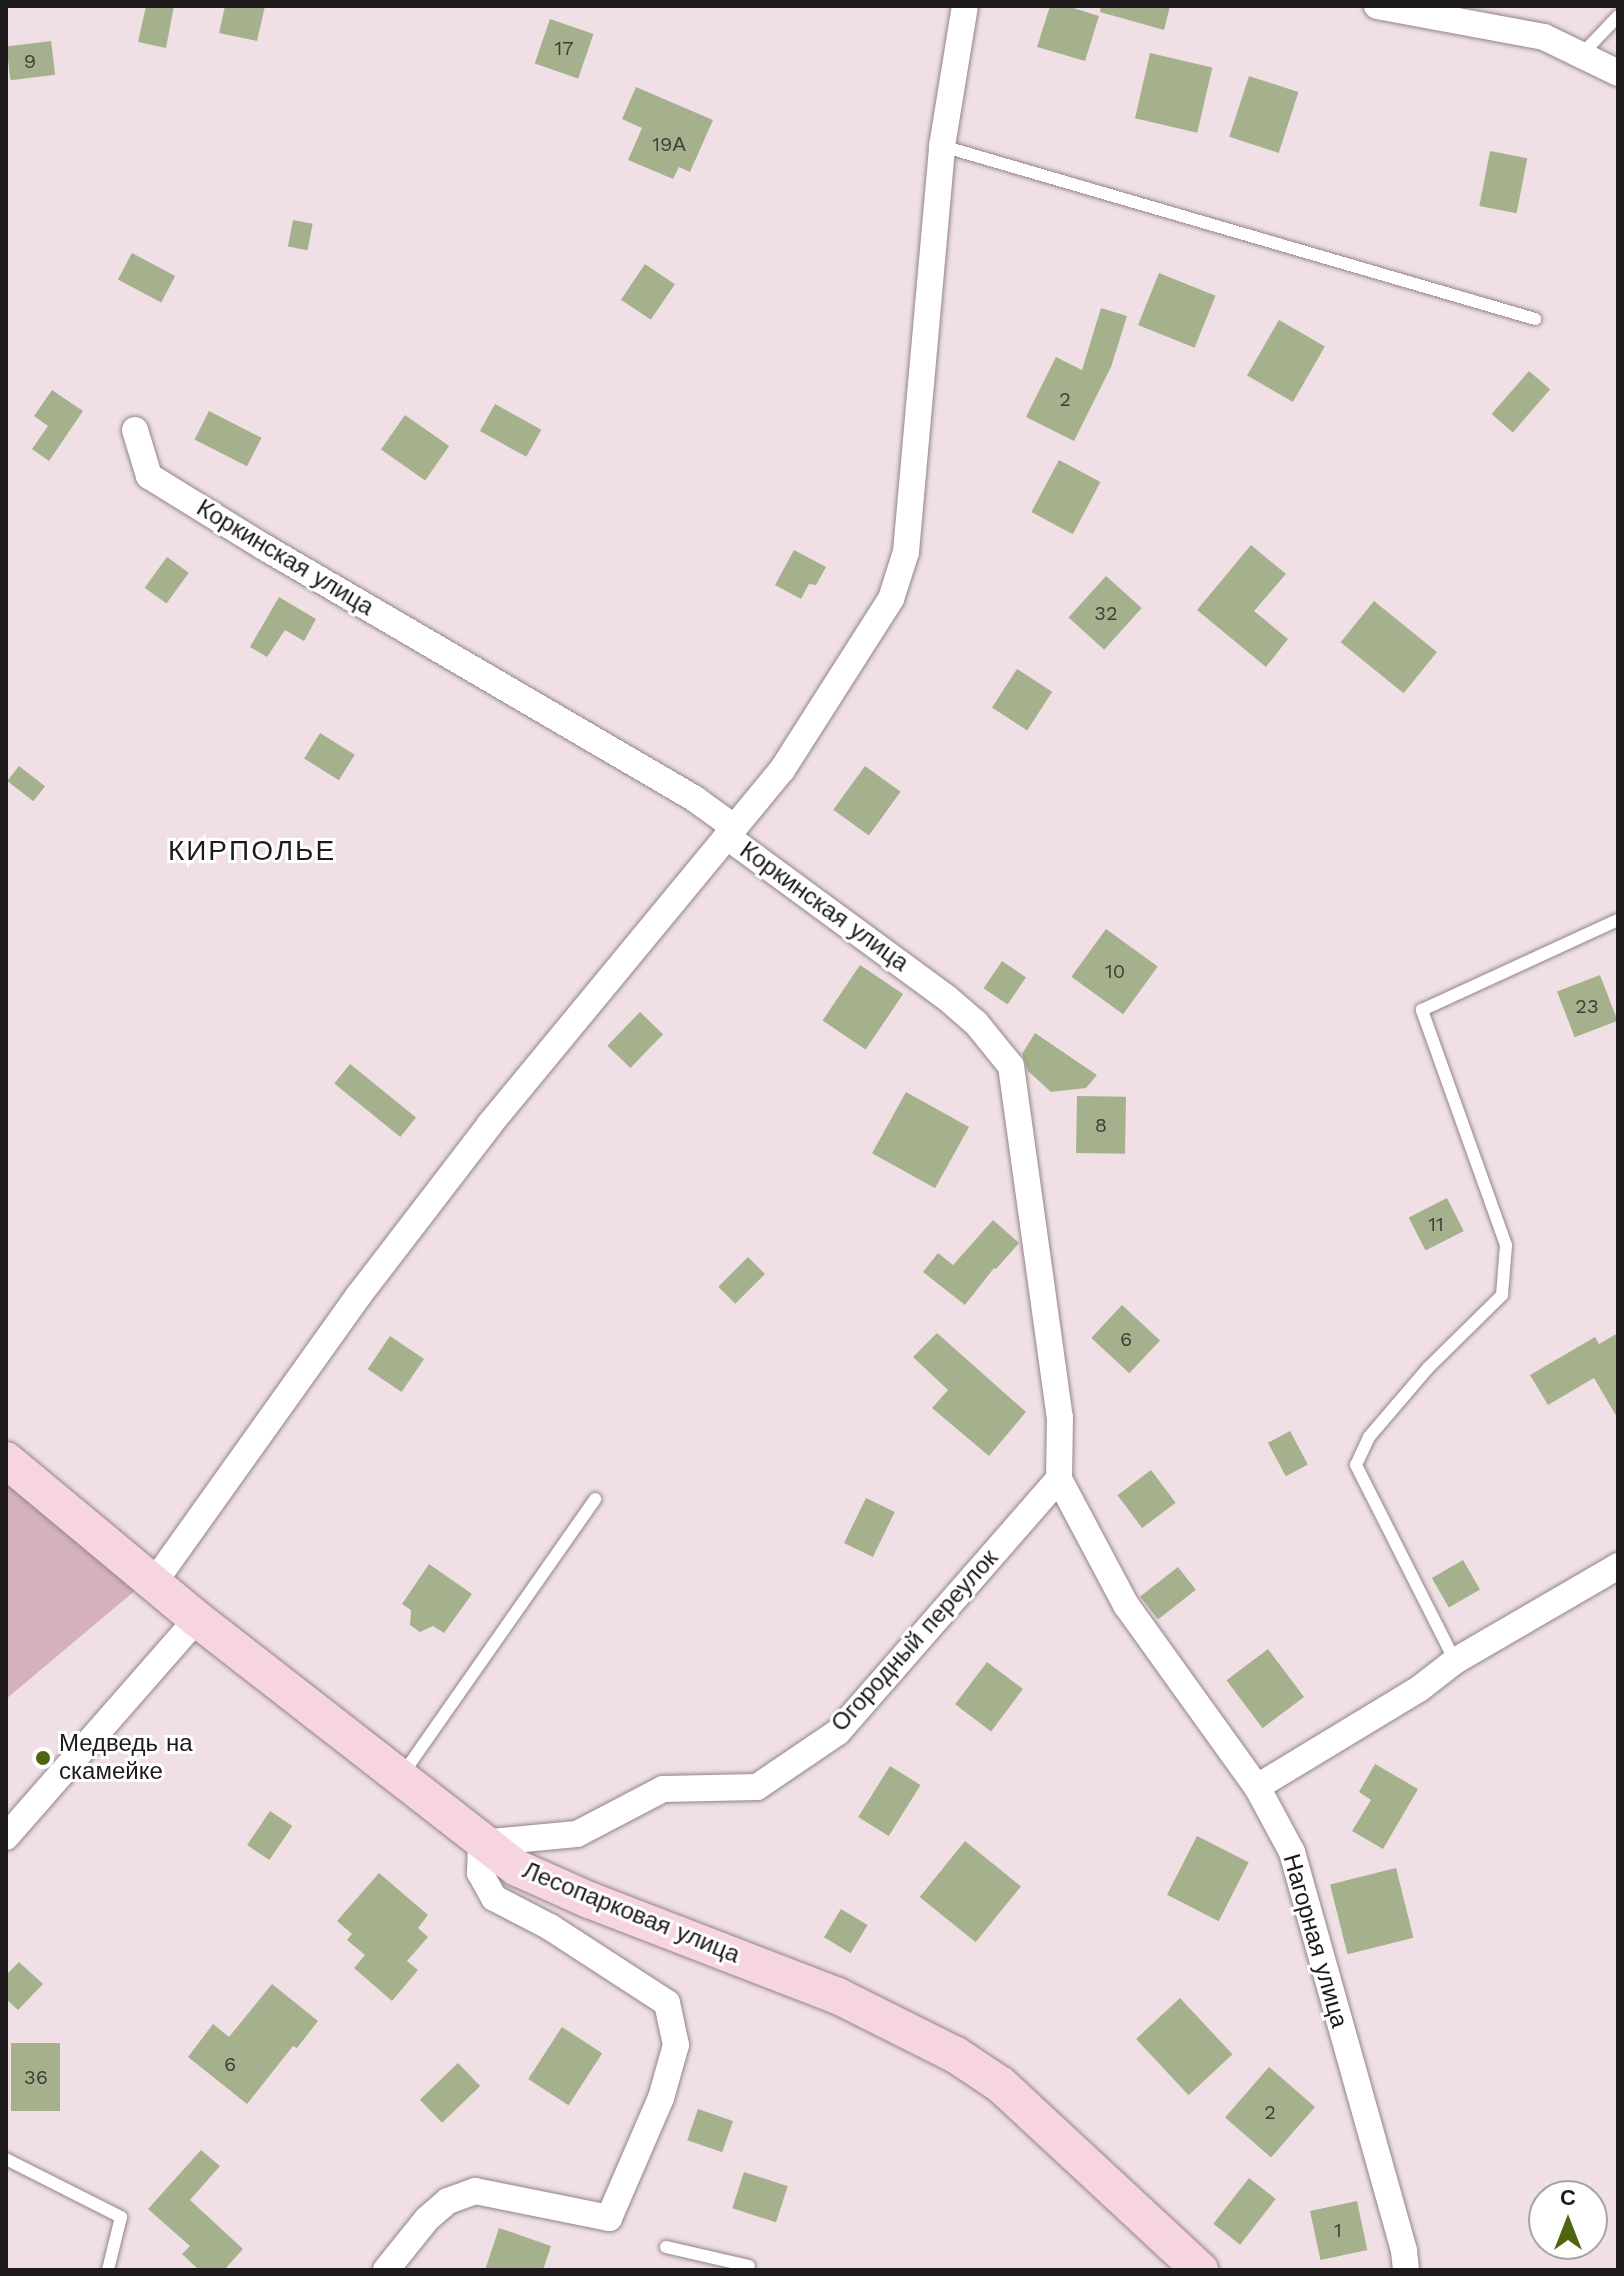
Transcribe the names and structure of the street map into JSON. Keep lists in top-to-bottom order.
{
  "streets": {
    "street": [
      "Коркинская улица",
      "Огородный переулок",
      "Лесопарковая улица",
      "Нагорная улица"
    ]
  },
  "crossings": [
    ["Коркинская улица", "Огородный переулок"],
    ["Коркинская улица", "Нагорная улица"],
    ["Огородный переулок", "Лесопарковая улица"],
    ["Огородный переулок", "Нагорная улица"]
  ],
  "districts": ["КИРПОЛЬЕ"],
  "places": ["Медведь на скамейке"],
  "house_numbers": [
    "17",
    "9",
    "19А",
    "2",
    "32",
    "10",
    "23",
    "8",
    "11",
    "6",
    "6",
    "36",
    "2",
    "1"
  ],
  "north": "top"
}
